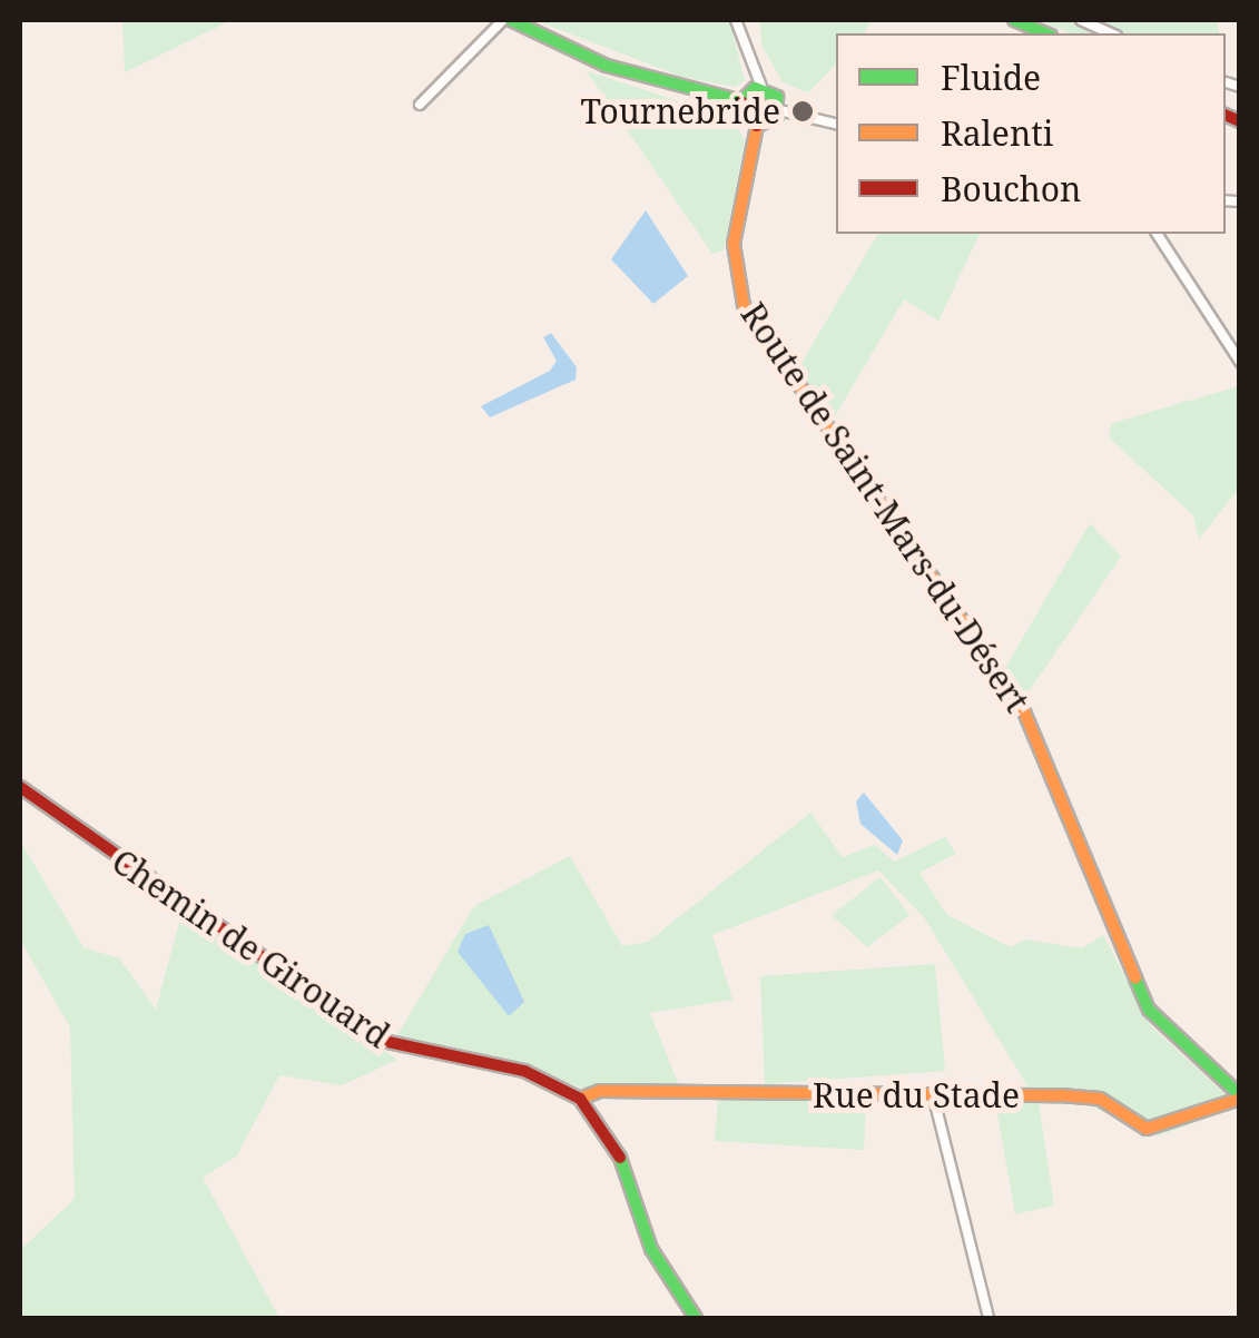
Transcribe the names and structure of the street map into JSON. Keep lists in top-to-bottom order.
{
  "streets": {
    "street": ["Route de Saint-Mars-du-Désert", "Chemin de Girouard", "Rue du Stade"]
  },
  "crossings": [
    ["Route de Saint-Mars-du-Désert", "Rue du Stade"],
    ["Chemin de Girouard", "Rue du Stade"]
  ],
  "places": ["Tournebride"],
  "legend": ["Fluide", "Ralenti", "Bouchon"]
}
